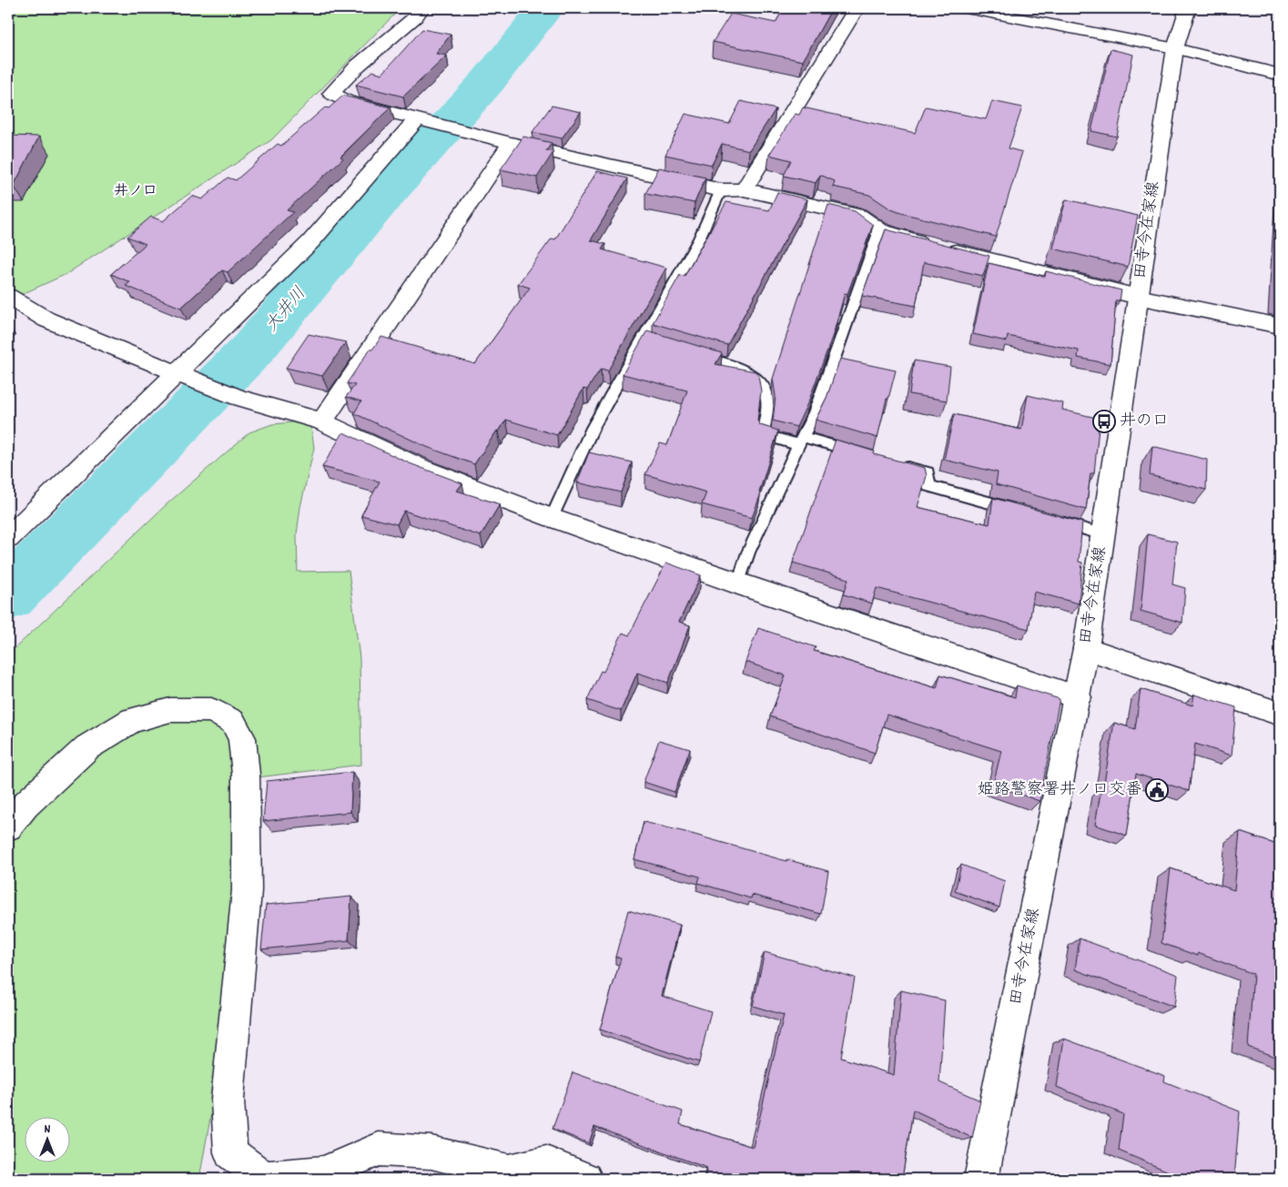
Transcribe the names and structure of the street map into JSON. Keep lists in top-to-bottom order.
{
  "streets": {
    "street": ["田寺今在家線"]
  },
  "districts": ["井ノ口"],
  "water": ["大井川"],
  "places": {
    "bus stop": ["井の口"],
    "public building": ["姫路警察署井ノ口交番"]
  },
  "north": "top"
}
